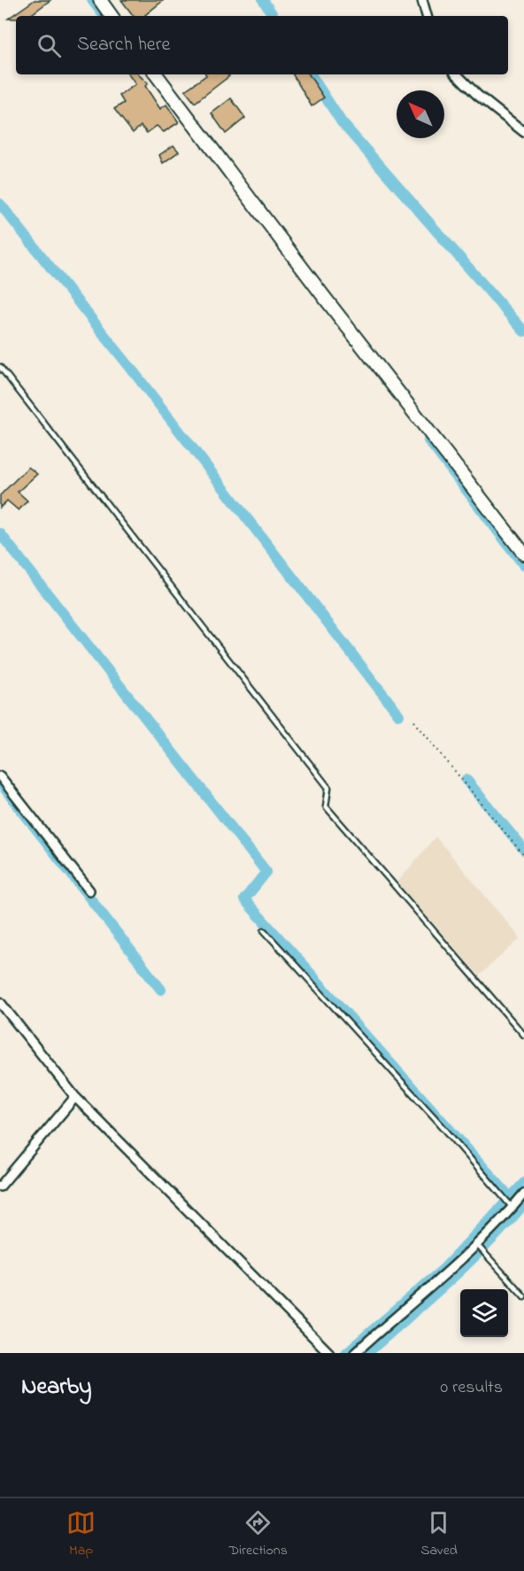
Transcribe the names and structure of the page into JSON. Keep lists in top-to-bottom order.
{
  "north": "top left",
  "page": {
    "search": "Search here",
    "heading": ["Nearby", "0 results"],
    "nav": ["Map", "Directions", "Saved"]
  }
}
